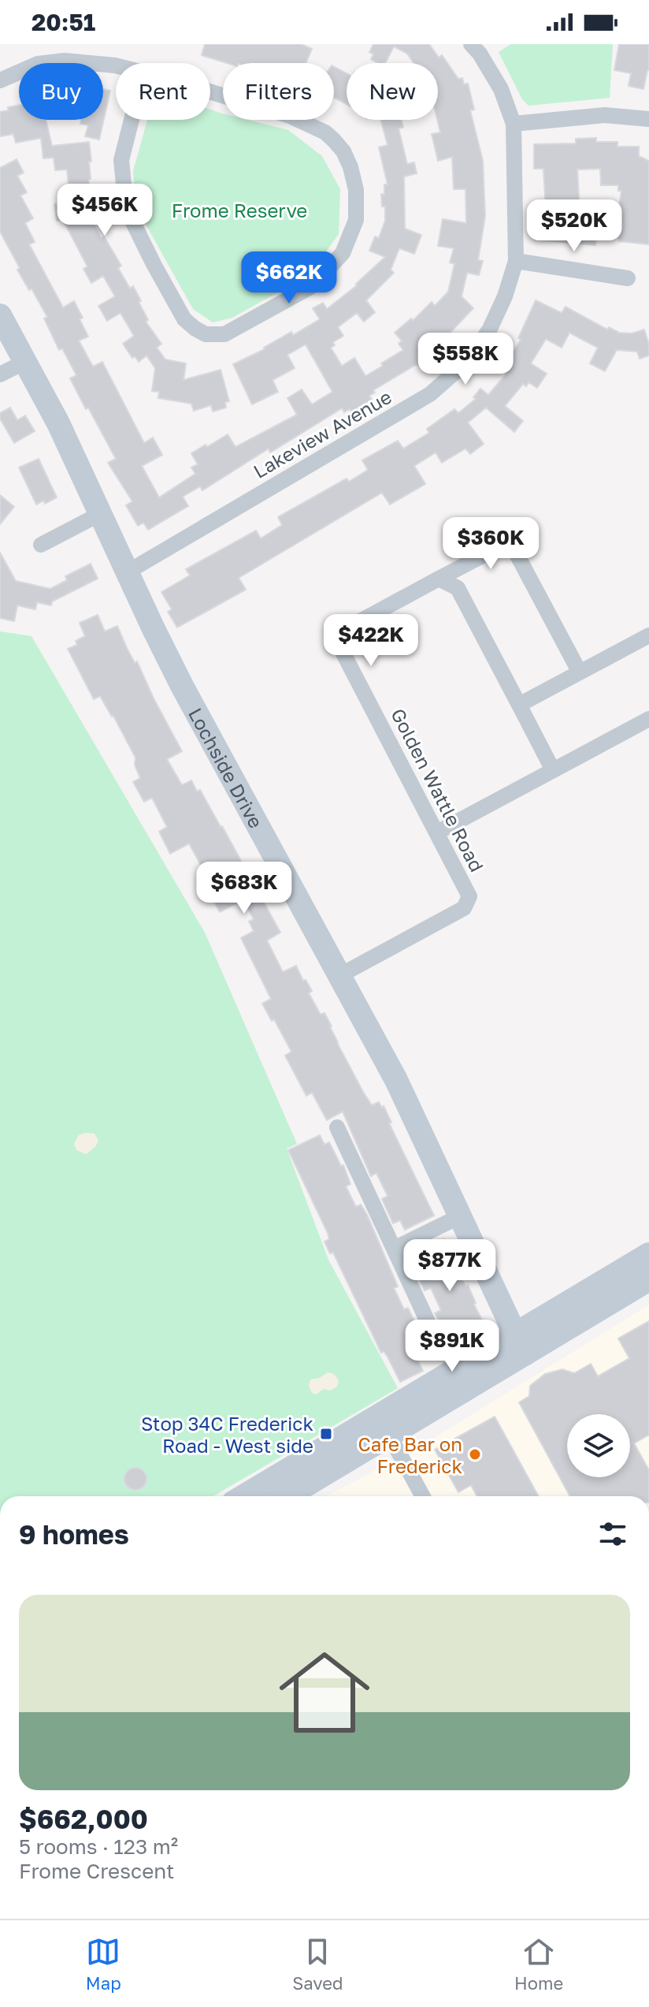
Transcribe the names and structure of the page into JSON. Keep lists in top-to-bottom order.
{
  "streets": {
    "street": ["Lakeview Avenue", "Lochside Drive", "Golden Wattle Road"]
  },
  "crossings": [
    ["Lakeview Avenue", "Lochside Drive"],
    ["Lochside Drive", "Golden Wattle Road"]
  ],
  "parks": ["Frome Reserve"],
  "places": {
    "transit": ["Stop 34C Frederick Road - West side"],
    "other": ["Cafe Bar on Frederick"]
  },
  "page": {
    "status": "20:51",
    "chip": [
      "Buy",
      "Rent",
      "Filters",
      "New"
    ],
    "price": [
      "$456K",
      "$520K",
      "$662K",
      "$558K",
      "$360K",
      "$422K",
      "$683K",
      "$877K",
      "$891K"
    ],
    "heading": "9 homes",
    "list": [
      {
        "name": "$662,000",
        "note": "5 rooms · 123 m² · Frome Crescent"
      }
    ],
    "tabs": ["Map", "Saved", "Home"]
  }
}
